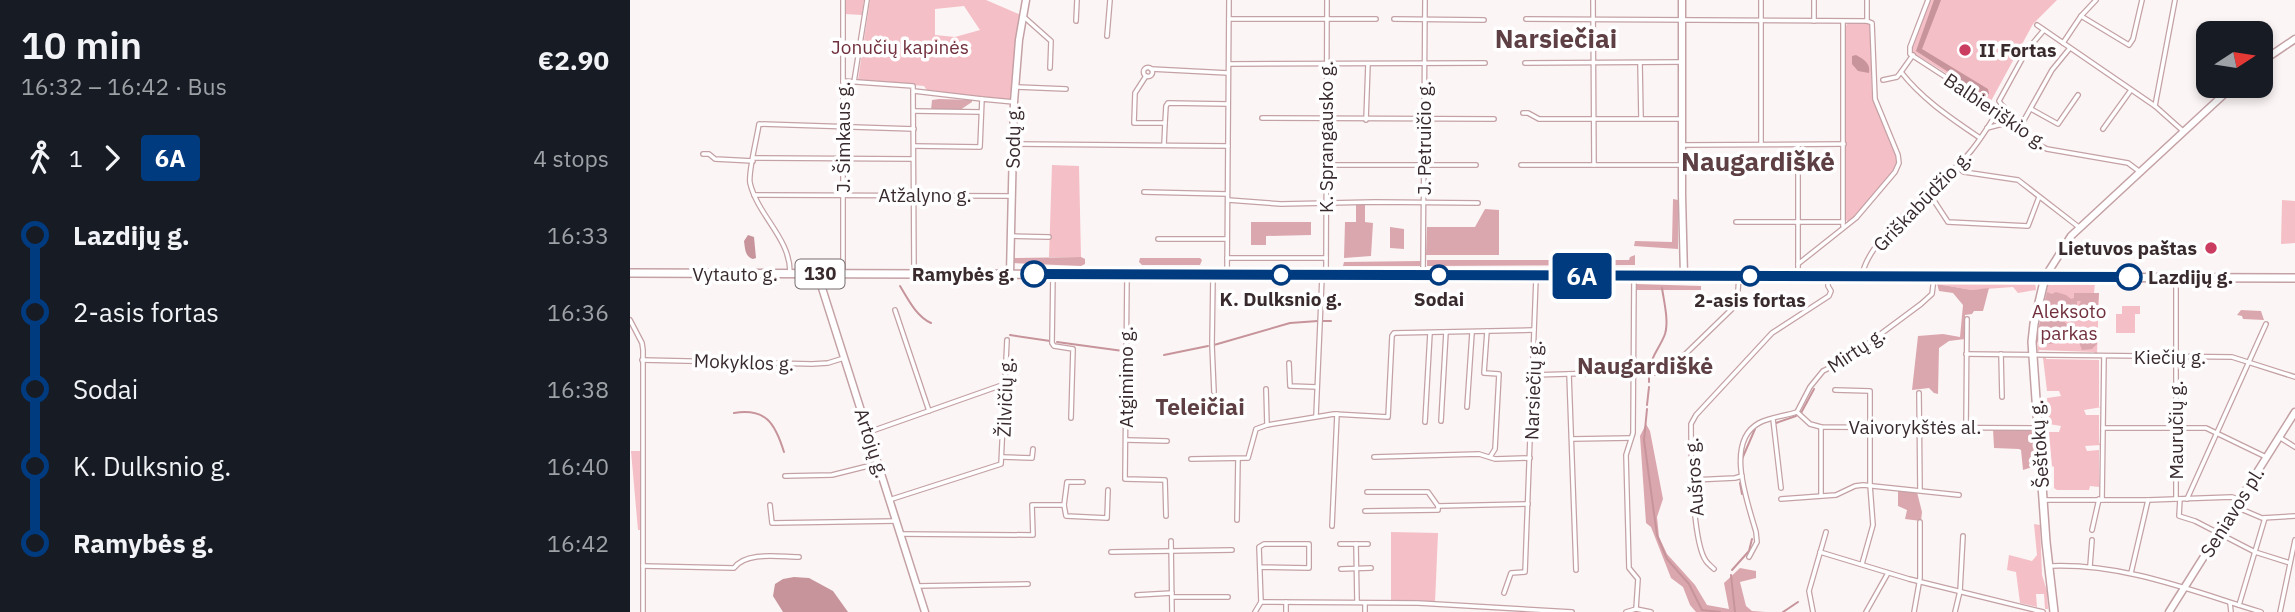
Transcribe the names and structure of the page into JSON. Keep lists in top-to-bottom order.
{
  "streets": {
    "main road": ["Vytauto g.", "130", "Šeštokų g."],
    "street": [
      "Balbieriškio g.",
      "J. Šimkaus g.",
      "Sodų g.",
      "K. Sprangausko g.",
      "J. Petruičio g.",
      "Atžalyno g.",
      "Griškabūdžio g.",
      "Mirtų g.",
      "Kiečių g.",
      "Mokyklos g.",
      "Atgimimo g.",
      "Narsiečių g.",
      "Žilvičių g.",
      "Vaivorykštės al.",
      "Mauručių g.",
      "Artojų g.",
      "Aušros g.",
      "Seniavos pl."
    ]
  },
  "crossings": [
    ["Balbieriškio g.", "Griškabūdžio g."],
    ["J. Šimkaus g.", "Atžalyno g."],
    ["J. Šimkaus g.", "Vytauto g."],
    ["Sodų g.", "Atžalyno g."],
    ["Sodų g.", "Vytauto g."],
    ["K. Sprangausko g.", "Vytauto g."],
    ["K. Sprangausko g.", "130"],
    ["J. Petruičio g.", "130"],
    ["Griškabūdžio g.", "130"],
    ["Vytauto g.", "130"],
    ["Vytauto g.", "Atgimimo g."],
    ["Vytauto g.", "Artojų g."],
    ["130", "Mirtų g."],
    ["130", "Narsiečių g."],
    ["130", "Mauručių g."],
    ["130", "Šeštokų g."],
    ["130", "Aušros g."],
    ["Mirtų g.", "Vaivorykštės al."],
    ["Kiečių g.", "Mauručių g."],
    ["Kiečių g.", "Šeštokų g."],
    ["Mokyklos g.", "Artojų g."],
    ["Žilvičių g.", "Artojų g."],
    ["Vaivorykštės al.", "Šeštokų g."]
  ],
  "districts": [
    "Narsiečiai",
    "Naugardiškė",
    "Naugardiškė",
    "Teleičiai"
  ],
  "parks": ["Jonučių kapinės", "Aleksoto parkas"],
  "places": [
    "II Fortas",
    "Lietuvos paštas",
    "Ramybės g.",
    "K. Dulksnio g.",
    "Sodai",
    "2-asis fortas",
    "Lazdijų g."
  ],
  "lines": ["bus line 6A"],
  "north": "right",
  "page": {
    "heading": ["10 min", "16:32 – 16:42 · Bus", "€2.90"],
    "on_map": "6A",
    "legs": ["1", "6A", "4 stops"],
    "list": [
      {
        "name": "Lazdijų g.",
        "value": "16:33"
      },
      {
        "name": "2-asis fortas",
        "value": "16:36"
      },
      {
        "name": "Sodai",
        "value": "16:38"
      },
      {
        "name": "K. Dulksnio g.",
        "value": "16:40"
      },
      {
        "name": "Ramybės g.",
        "value": "16:42"
      }
    ]
  }
}
